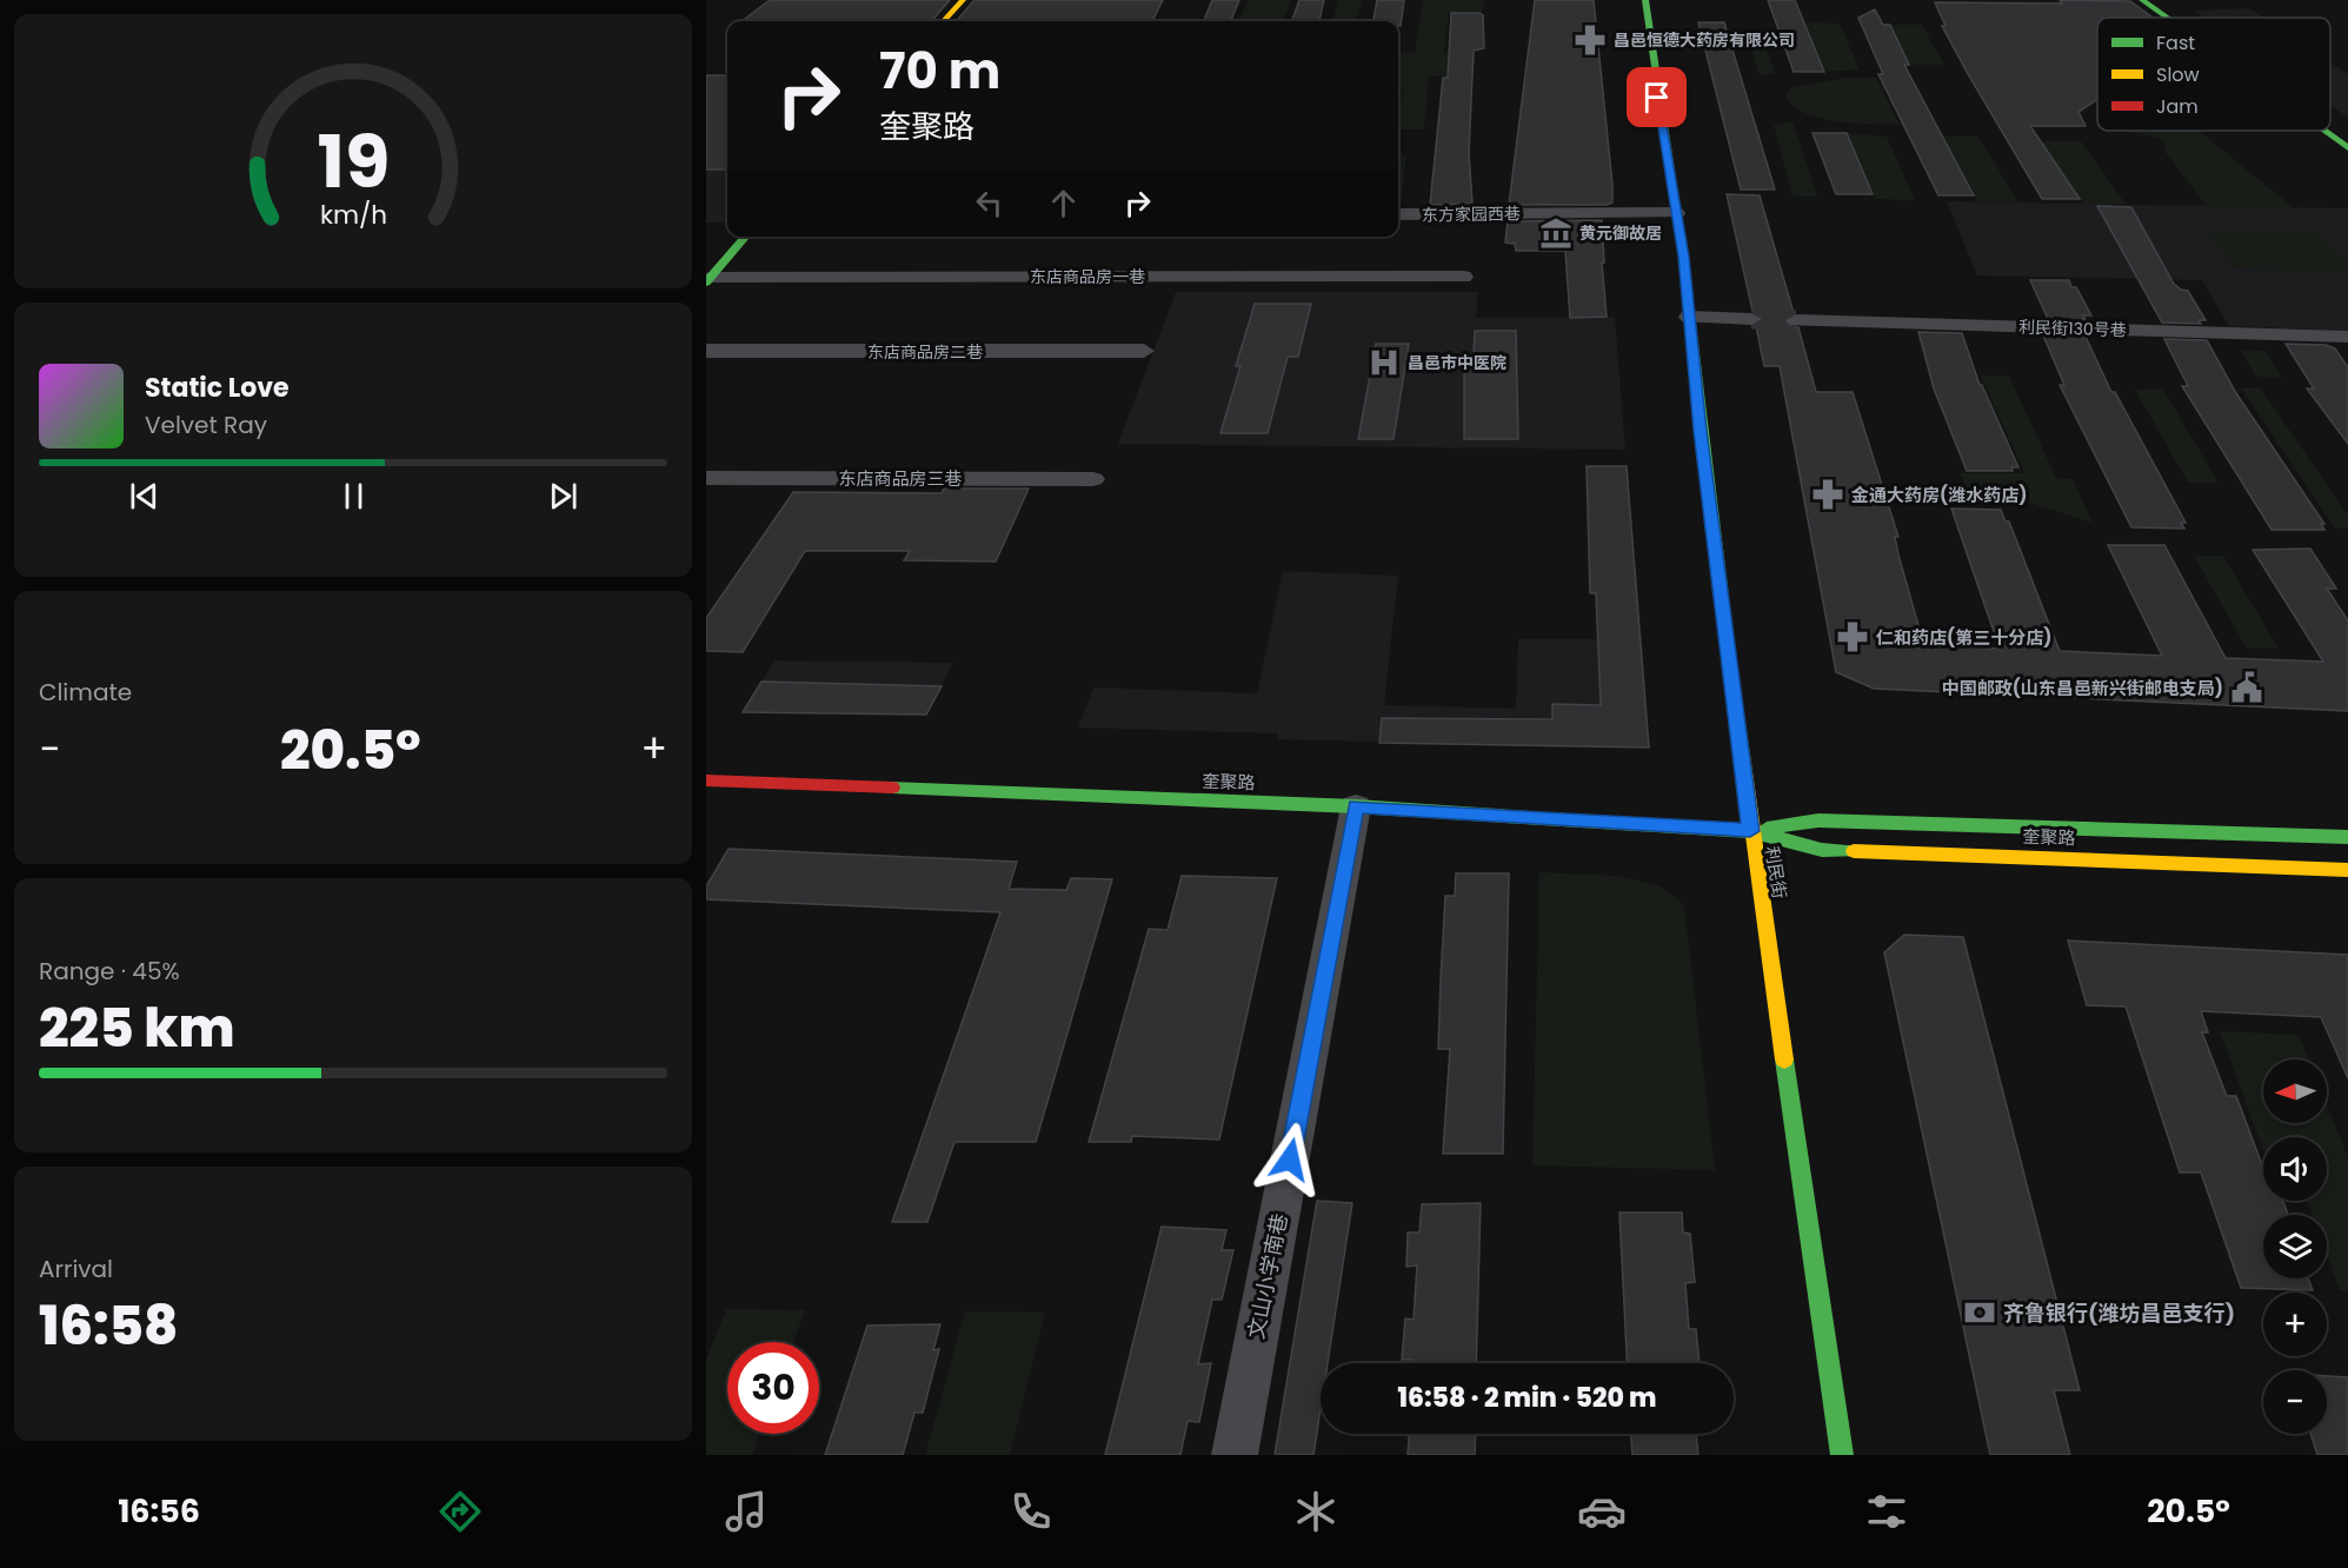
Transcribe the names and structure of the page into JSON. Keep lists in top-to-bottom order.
{
  "streets": {
    "street": [
      "东方家园西巷",
      "东店商品房一巷",
      "利民街130号巷",
      "东店商品房二巷",
      "东店商品房三巷",
      "奎聚路",
      "利民街",
      "文山小学南巷"
    ]
  },
  "crossings": [
    ["东方家园西巷", "利民街"],
    ["奎聚路", "利民街"],
    ["奎聚路", "文山小学南巷"]
  ],
  "places": {
    "pharmacy": ["昌邑恒德大药房有限公司", "金通大药房(潍水药店)", "仁和药店(第三十分店)"],
    "museum": ["黄元御故居"],
    "hospital": ["昌邑市中医院"],
    "public building": ["中国邮政(山东昌邑新兴街邮电支局)"],
    "bank": ["齐鲁银行(潍坊昌邑支行)"]
  },
  "legend": ["Fast", "Slow", "Jam"],
  "north": "left",
  "page": {
    "turn": ["70 m", "奎聚路"],
    "song": ["Static Love", "Velvet Ray"],
    "tile": [
      "Climate",
      ["Range · 45%", "225 km"],
      ["Arrival", "16:58"]
    ],
    "heat": ["−", "20.5°", "+"],
    "map_buttons": ["+", "−"],
    "limit": "30",
    "trip": "16:58 · 2 min · 520 m",
    "tabs": ["16:56", "20.5°"],
    "gauge": ["19", "km/h"]
  }
}
